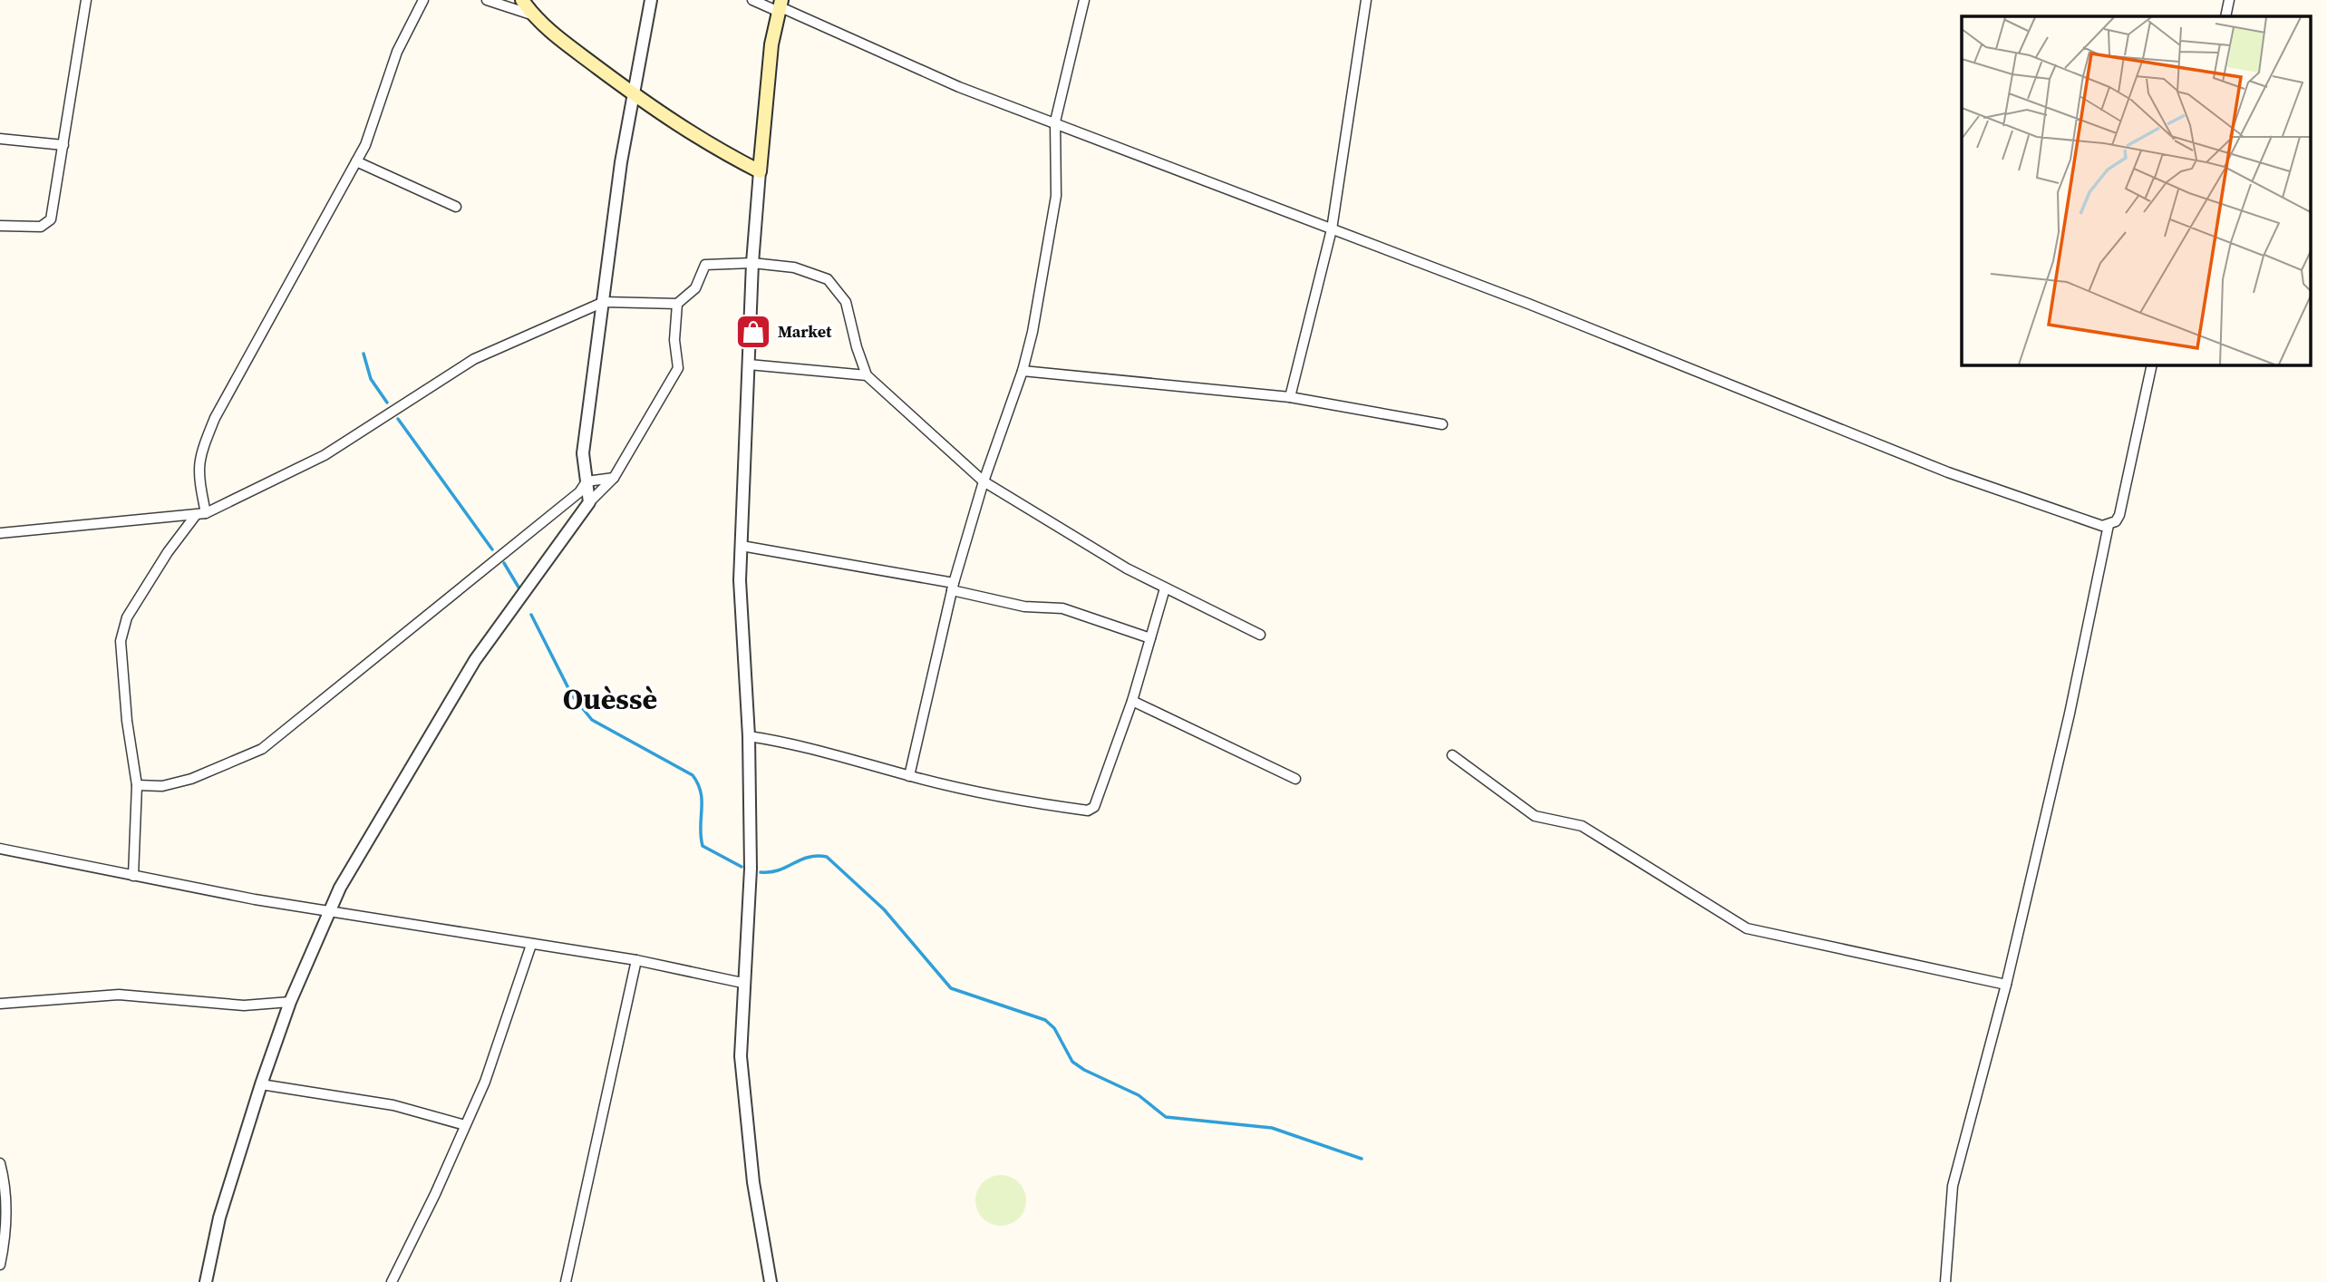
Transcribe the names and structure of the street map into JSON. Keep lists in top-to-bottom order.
{
  "districts": ["Ouèssè"],
  "places": {
    "shop": ["Market"]
  }
}
